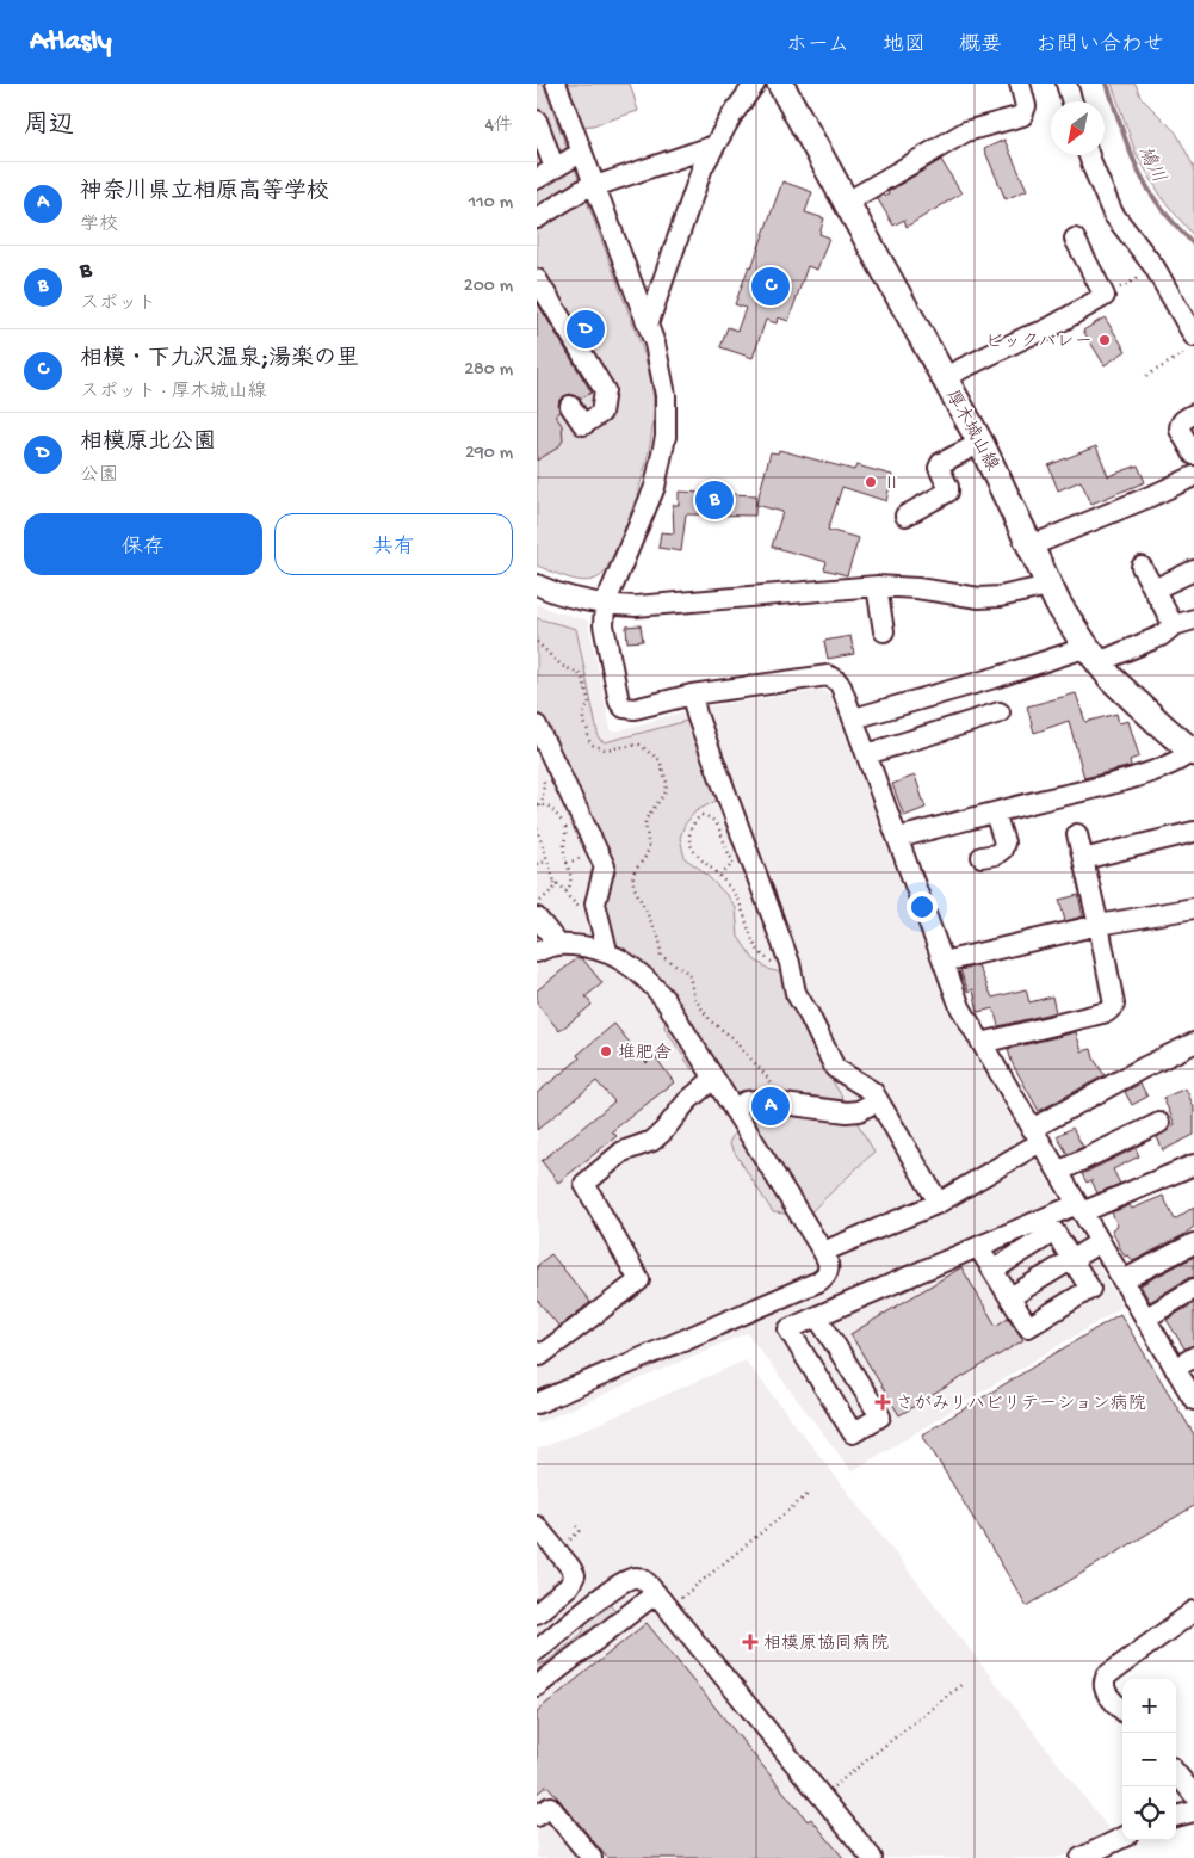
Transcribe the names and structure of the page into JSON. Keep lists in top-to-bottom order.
{
  "streets": {
    "main road": ["厚木城山線"]
  },
  "water": ["鳩川"],
  "places": {
    "other": ["ビックバレー", "Ⅱ", "堆肥舎"],
    "health": ["さがみリハビリテーション病院", "相模原協同病院"]
  },
  "north": "bottom left",
  "page": {
    "header": "Atlasly",
    "nav": [
      "ホーム",
      "地図",
      "概要",
      "お問い合わせ"
    ],
    "heading": ["周辺", "4件"],
    "list": [
      {
        "mark": "A",
        "name": "神奈川県立相原高等学校",
        "note": "学校",
        "value": "110 m"
      },
      {
        "mark": "B",
        "name": "B",
        "note": "スポット",
        "value": "200 m"
      },
      {
        "mark": "C",
        "name": "相模・下九沢温泉;湯楽の里",
        "note": "スポット · 厚木城山線",
        "value": "280 m"
      },
      {
        "mark": "D",
        "name": "相模原北公園",
        "note": "公園",
        "value": "290 m"
      }
    ],
    "pins": [
      "C",
      "D",
      "B",
      "A"
    ],
    "buttons": ["保存", "共有"],
    "map_buttons": ["+", "−"]
  }
}
